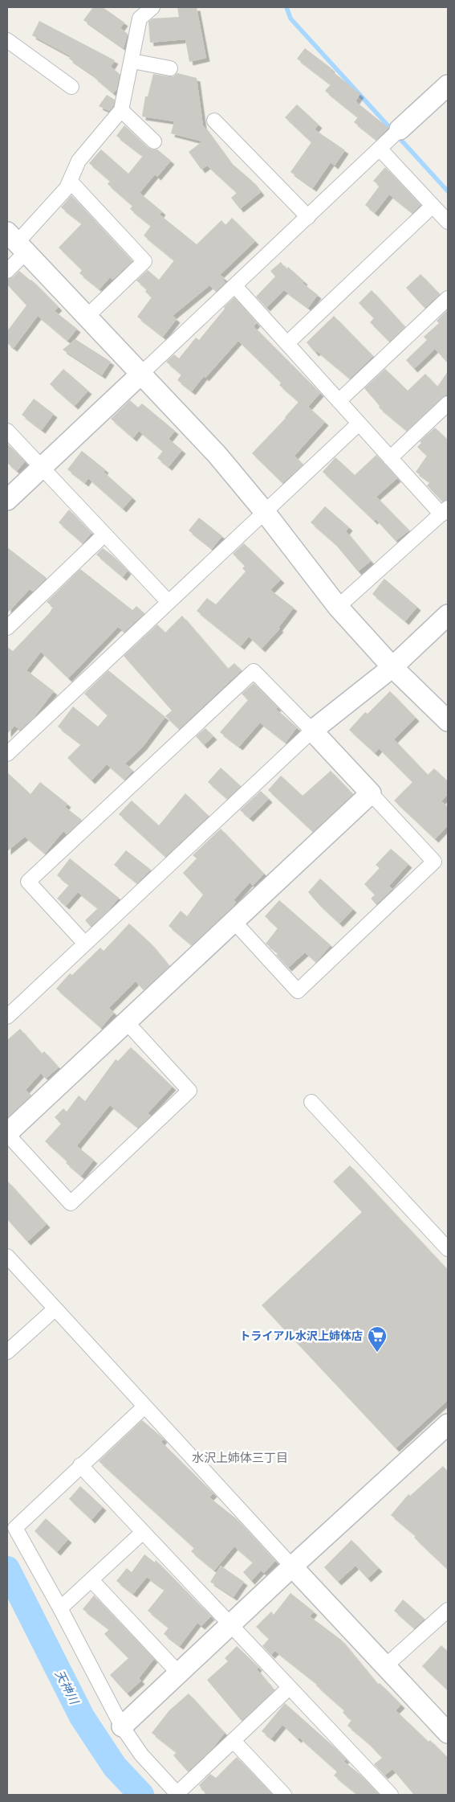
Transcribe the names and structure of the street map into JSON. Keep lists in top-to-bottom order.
{
  "districts": ["水沢上姉体三丁目"],
  "water": ["天神川"],
  "places": {
    "supermarket": ["トライアル水沢上姉体店"]
  }
}
